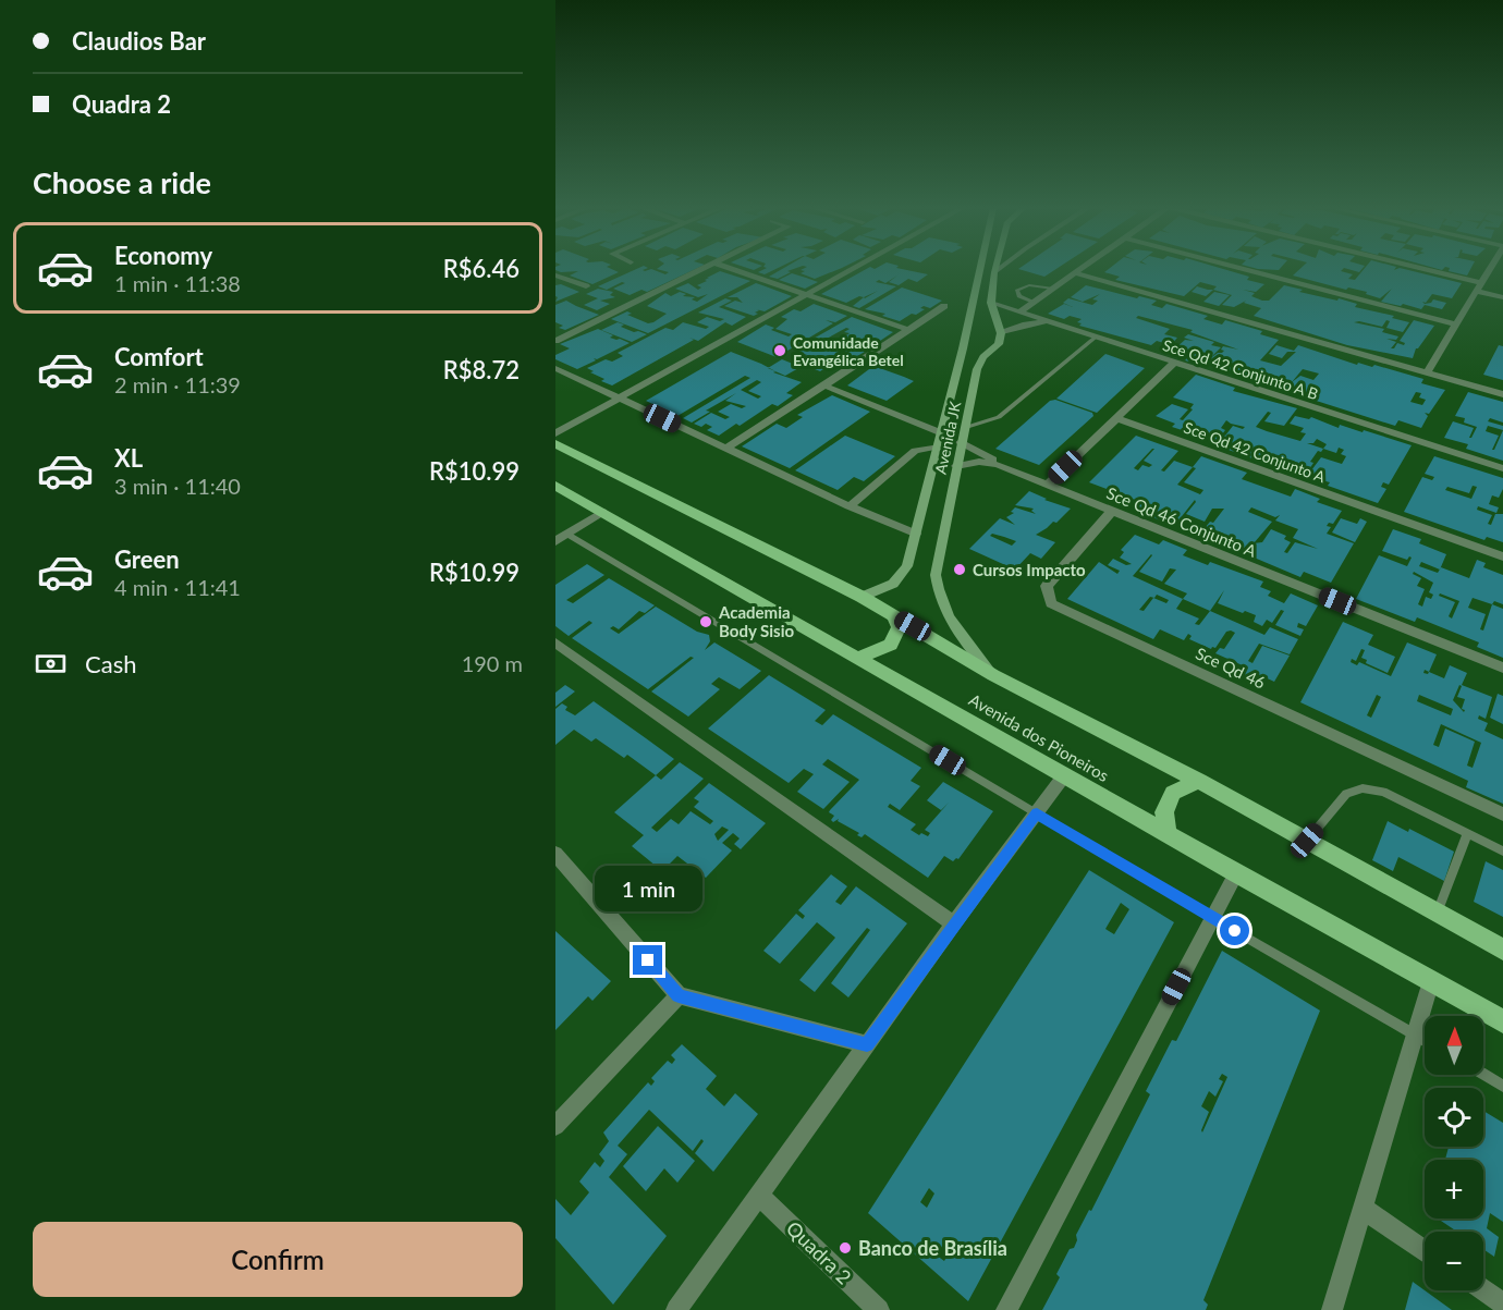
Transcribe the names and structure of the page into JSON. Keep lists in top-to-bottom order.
{
  "streets": {
    "main road": ["Avenida JK", "Avenida dos Pioneiros"],
    "street": [
      "Sce Qd 42 Conjunto A B",
      "Sce Qd 42 Conjunto A",
      "Sce Qd 46 Conjunto A",
      "Sce Qd 46",
      "Quadra 2"
    ]
  },
  "crossings": [
    ["Avenida JK", "Sce Qd 46 Conjunto A"],
    ["Avenida JK", "Avenida dos Pioneiros"],
    ["Sce Qd 46 Conjunto A", "Sce Qd 46"]
  ],
  "places": [
    "Comunidade Evangélica Betel",
    "Cursos Impacto",
    "Academia Body Sisio",
    "Banco de Brasília"
  ],
  "north": "top",
  "page": {
    "banner": ["Claudios Bar", "Quadra 2"],
    "heading": "Choose a ride",
    "list": [
      {
        "name": "Economy",
        "note": "1 min · 11:38",
        "value": "R$6.46"
      },
      {
        "name": "Comfort",
        "note": "2 min · 11:39",
        "value": "R$8.72"
      },
      {
        "name": "XL",
        "note": "3 min · 11:40",
        "value": "R$10.99"
      },
      {
        "name": "Green",
        "note": "4 min · 11:41",
        "value": "R$10.99"
      }
    ],
    "pay": ["Cash", "190 m"],
    "bubble": "1 min",
    "map_buttons": ["+", "−"],
    "buttons": "Confirm"
  }
}
